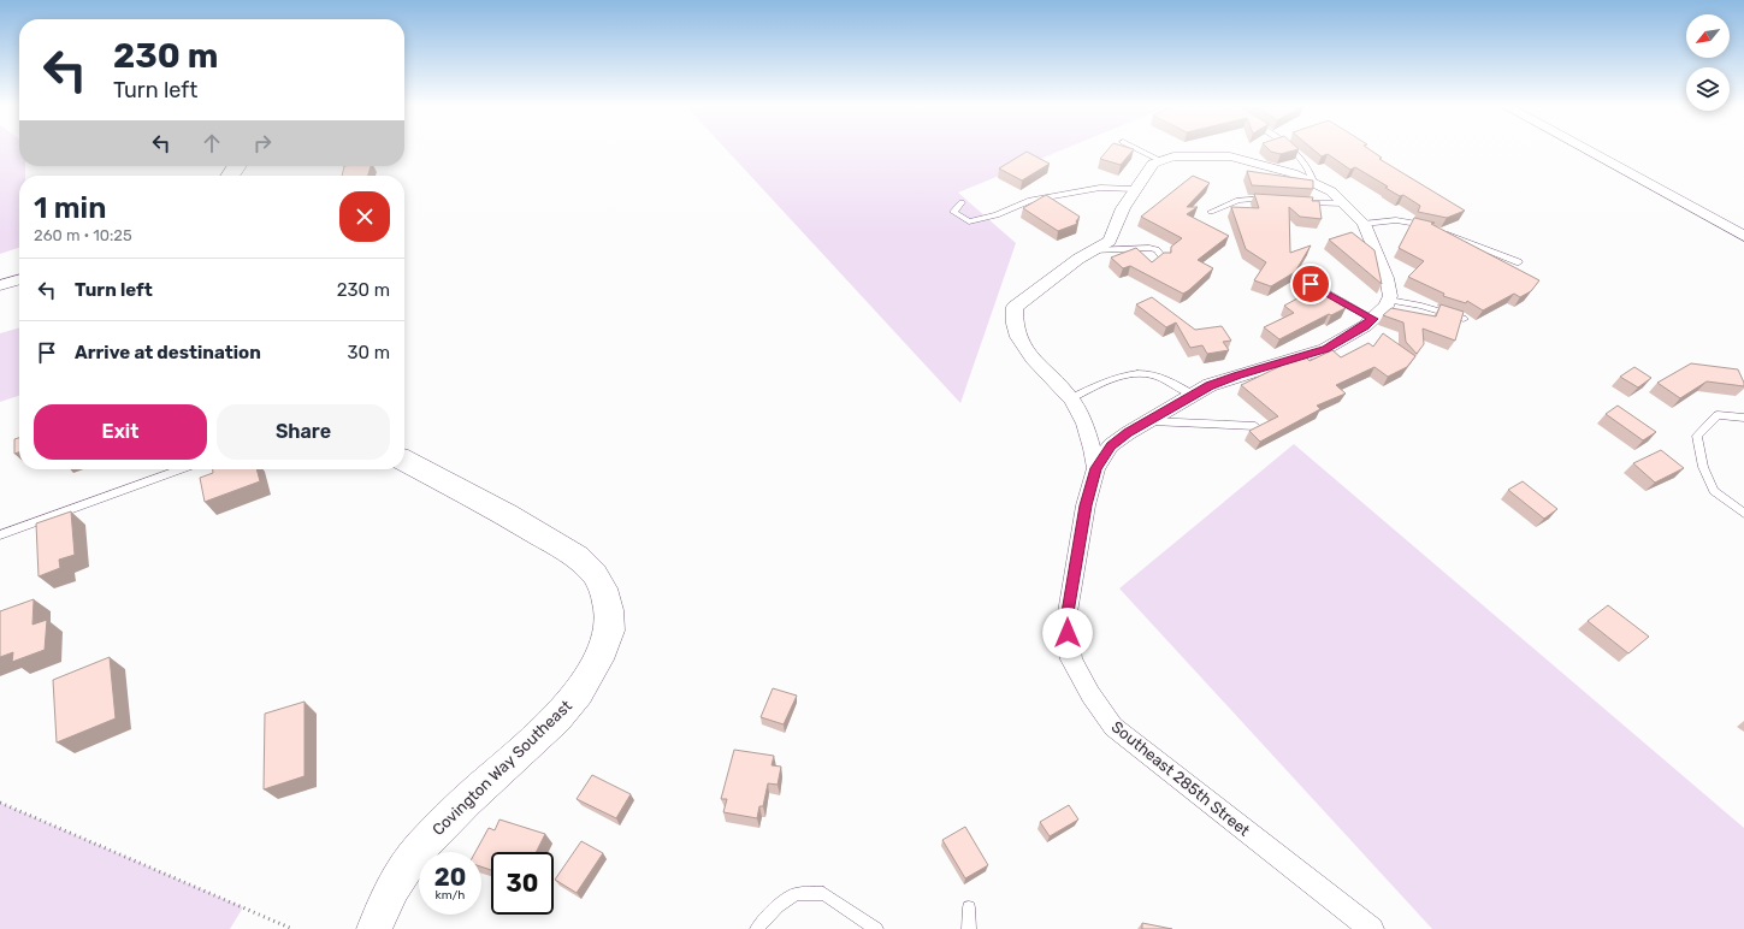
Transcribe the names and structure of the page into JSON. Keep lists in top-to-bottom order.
{
  "streets": {
    "street": ["Covington Way Southeast", "Southeast 285th Street"]
  },
  "north": "bottom left",
  "page": {
    "turn": ["230 m", "Turn left"],
    "heading": ["1 min", "260 m · 10:25"],
    "list": [
      {
        "name": "Turn left",
        "value": "230 m"
      },
      {
        "name": "Arrive at destination",
        "value": "30 m"
      }
    ],
    "buttons": ["Exit", "Share"],
    "speed": "20 km/h",
    "limit": "30"
  }
}
